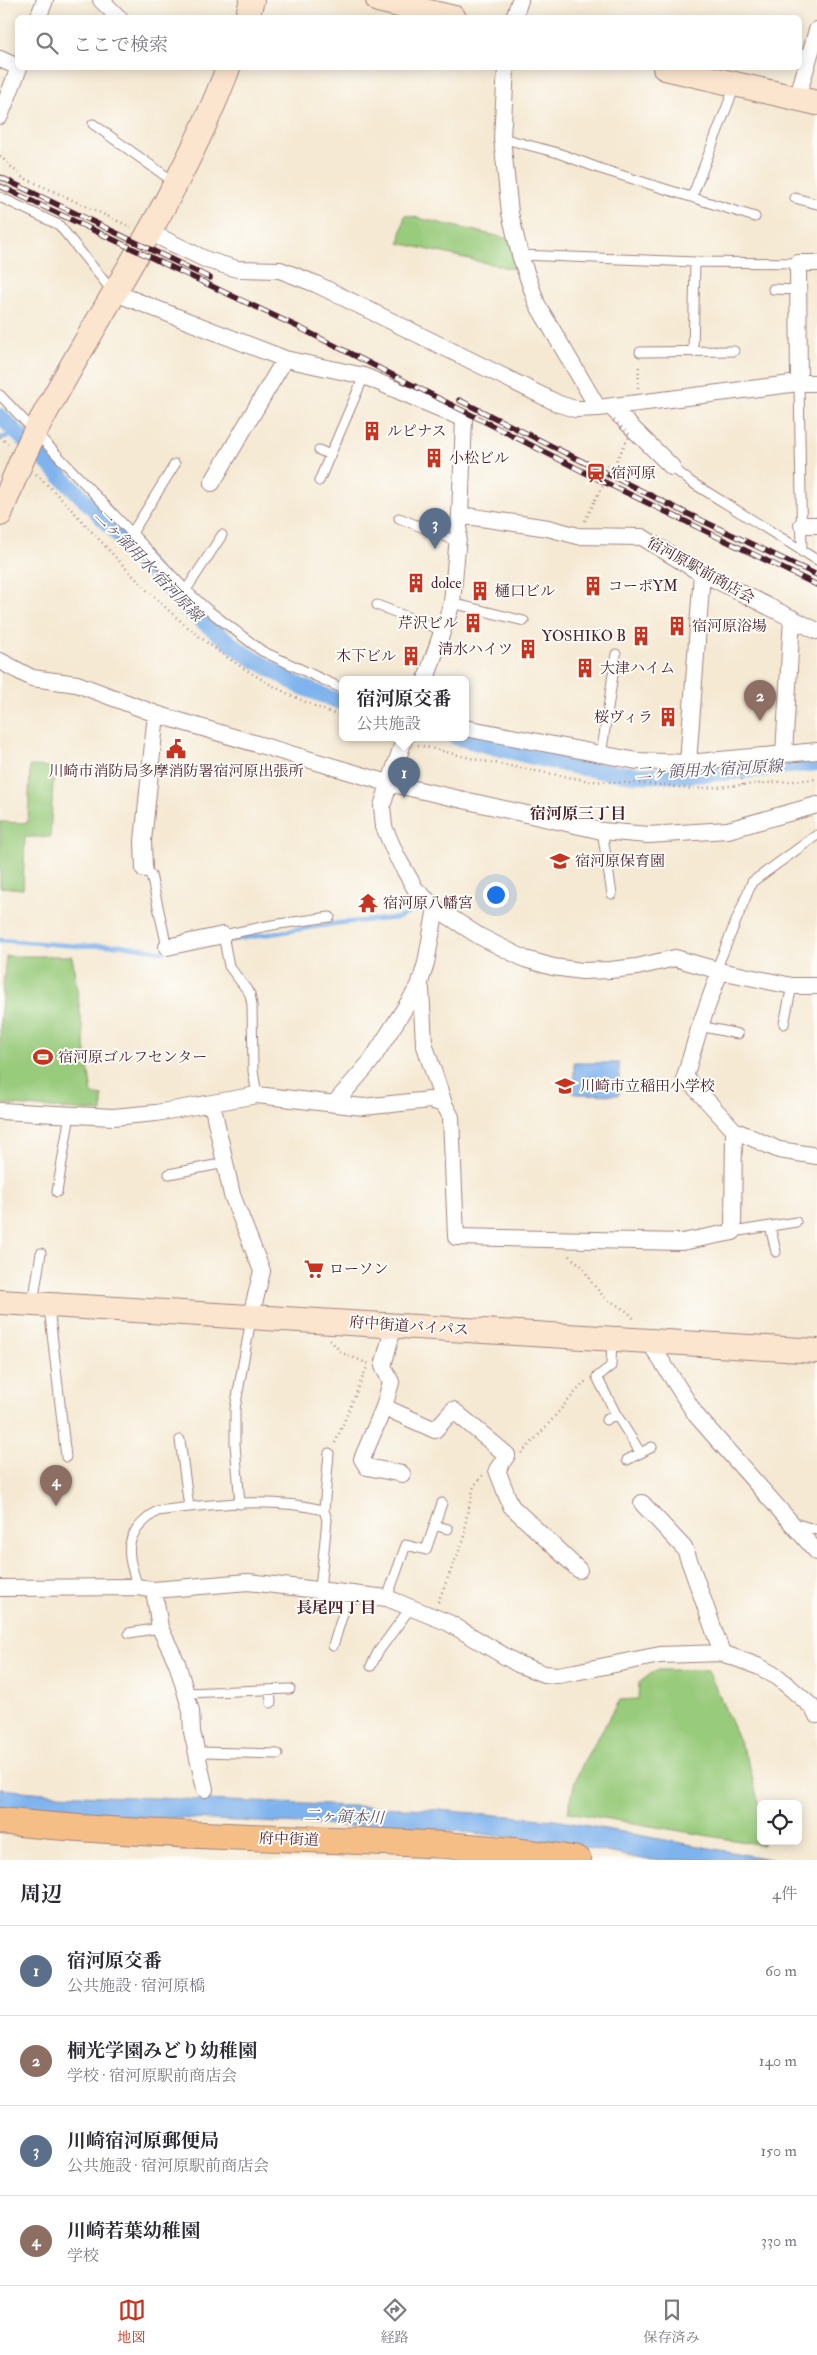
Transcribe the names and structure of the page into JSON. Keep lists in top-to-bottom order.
{
  "streets": {
    "main road": ["府中街道"],
    "street": ["宿河原駅前商店会", "府中街道バイパス"]
  },
  "districts": ["宿河原三丁目", "長尾四丁目"],
  "water": ["二ヶ領用水 宿河原線", "二ヶ領本川"],
  "places": {
    "building": [
      "ルピナス",
      "小松ビル",
      "dolce",
      "コーポYM",
      "樋口ビル",
      "芹沢ビル",
      "宿河原浴場",
      "YOSHIKO B",
      "清水ハイツ",
      "木下ビル",
      "大津ハイム",
      "桜ヴィラ"
    ],
    "station": ["宿河原"],
    "public building": ["川崎市消防局多摩消防署宿河原出張所"],
    "school or university": ["宿河原保育園", "川崎市立稲田小学校"],
    "temple": ["宿河原八幡宮"],
    "sports": ["宿河原ゴルフセンター"],
    "supermarket": ["ローソン"]
  },
  "page": {
    "search": "ここで検索",
    "pins": [
      "3",
      "2",
      "1",
      "4"
    ],
    "popup": ["宿河原交番", "公共施設"],
    "heading": ["周辺", "4件"],
    "list": [
      {
        "mark": "1",
        "name": "宿河原交番",
        "note": "公共施設 · 宿河原橋",
        "value": "60 m"
      },
      {
        "mark": "2",
        "name": "桐光学園みどり幼稚園",
        "note": "学校 · 宿河原駅前商店会",
        "value": "140 m"
      },
      {
        "mark": "3",
        "name": "川崎宿河原郵便局",
        "note": "公共施設 · 宿河原駅前商店会",
        "value": "150 m"
      },
      {
        "mark": "4",
        "name": "川崎若葉幼稚園",
        "note": "学校",
        "value": "330 m"
      }
    ],
    "nav": ["地図", "経路", "保存済み"]
  }
}
